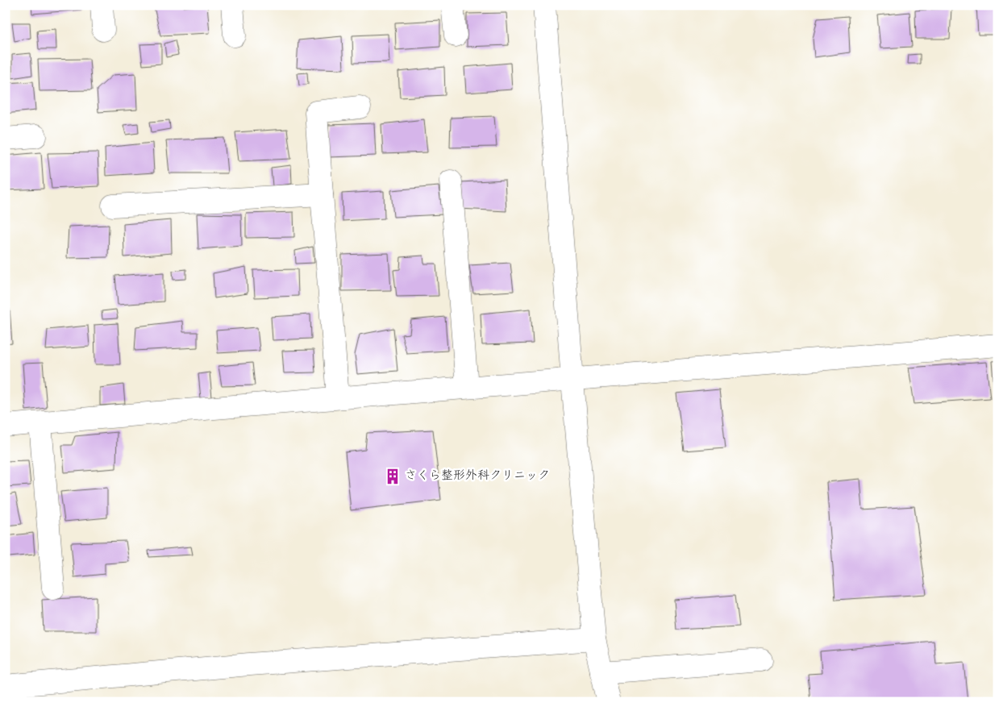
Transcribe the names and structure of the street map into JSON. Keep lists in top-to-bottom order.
{
  "places": {
    "building": ["さくら整形外科クリニック"]
  }
}
